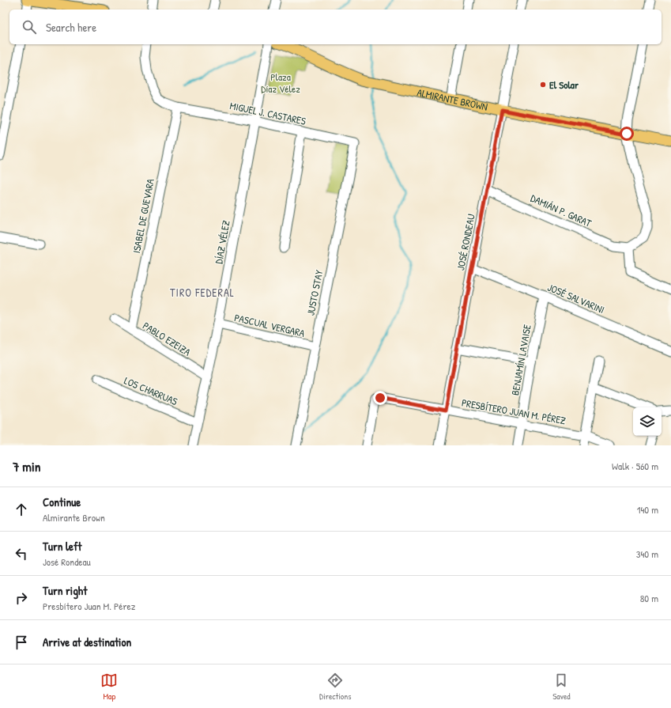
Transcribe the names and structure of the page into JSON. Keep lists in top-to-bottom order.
{
  "streets": {
    "main road": ["ALMIRANTE BROWN"],
    "street": [
      "MIGUEL J. CASTARES",
      "DAMIÁN P. GARAT",
      "ISABEL DE GUEVARA",
      "DÍAZ VÉLEZ",
      "JOSÉ RONDEAU",
      "JUSTO STAY",
      "JOSÉ SALVARINI",
      "PASCUAL VERGARA",
      "PABLO EZEIZA",
      "BENJAMÍN LAVAISE",
      "LOS CHARRUAS",
      "PRESBÍTERO JUAN M. PÉREZ"
    ]
  },
  "crossings": [
    ["ALMIRANTE BROWN", "JOSÉ RONDEAU"],
    ["MIGUEL J. CASTARES", "ISABEL DE GUEVARA"],
    ["MIGUEL J. CASTARES", "DÍAZ VÉLEZ"],
    ["MIGUEL J. CASTARES", "JUSTO STAY"],
    ["DAMIÁN P. GARAT", "JOSÉ RONDEAU"],
    ["ISABEL DE GUEVARA", "PABLO EZEIZA"],
    ["DÍAZ VÉLEZ", "PASCUAL VERGARA"],
    ["DÍAZ VÉLEZ", "PABLO EZEIZA"],
    ["DÍAZ VÉLEZ", "LOS CHARRUAS"],
    ["JOSÉ RONDEAU", "JOSÉ SALVARINI"],
    ["JOSÉ RONDEAU", "PRESBÍTERO JUAN M. PÉREZ"],
    ["JUSTO STAY", "PASCUAL VERGARA"],
    ["JOSÉ SALVARINI", "BENJAMÍN LAVAISE"],
    ["BENJAMÍN LAVAISE", "PRESBÍTERO JUAN M. PÉREZ"]
  ],
  "districts": ["TIRO FEDERAL"],
  "parks": ["Plaza Díaz Vélez"],
  "places": ["El Solar"],
  "page": {
    "search": "Search here",
    "heading": ["7 min", "Walk · 560 m"],
    "list": [
      ["Continue", "Almirante Brown", "140 m"],
      ["Turn left", "José Rondeau", "340 m"],
      ["Turn right", "Presbítero Juan M. Pérez", "80 m"],
      "Arrive at destination"
    ],
    "nav": ["Map", "Directions", "Saved"]
  }
}
